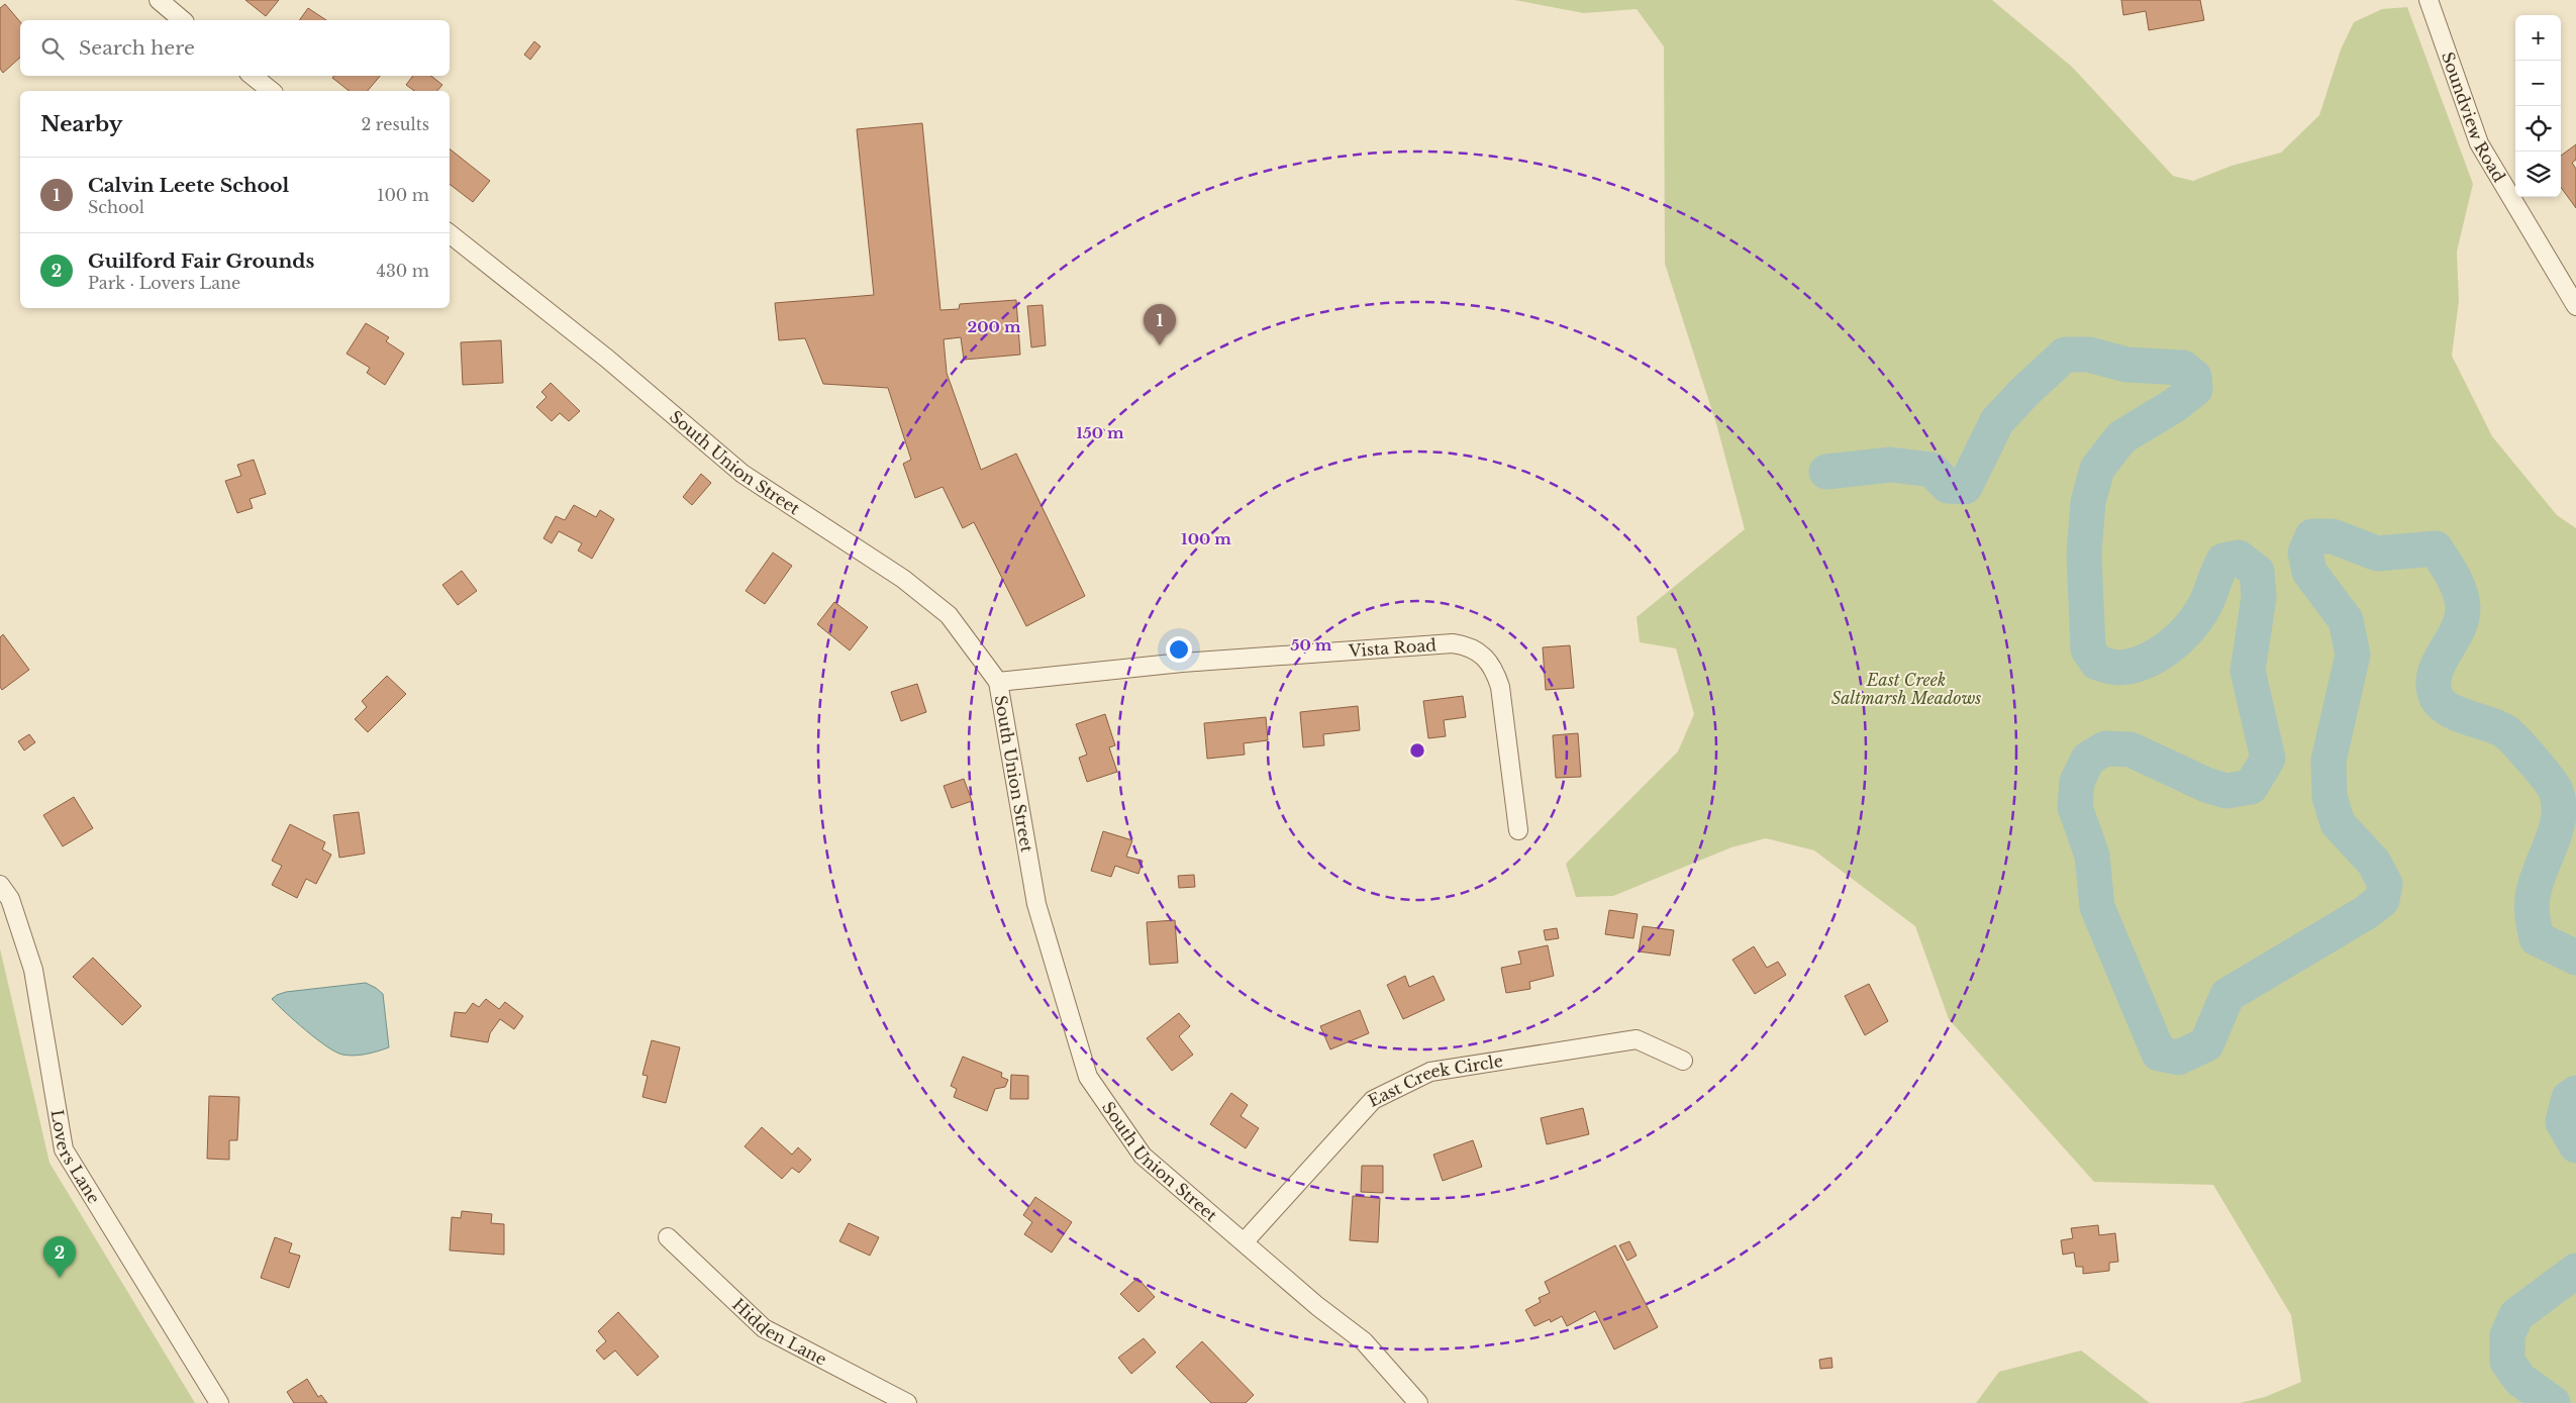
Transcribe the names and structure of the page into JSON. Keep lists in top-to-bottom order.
{
  "streets": {
    "street": [
      "Soundview Road",
      "South Union Street",
      "Vista Road",
      "East Creek Circle",
      "Lovers Lane",
      "Hidden Lane"
    ]
  },
  "crossings": [
    ["South Union Street", "Vista Road"],
    ["South Union Street", "East Creek Circle"]
  ],
  "parks": ["East Creek Saltmarsh Meadows"],
  "page": {
    "map_buttons": ["+", "−"],
    "search": "Search here",
    "heading": ["Nearby", "2 results"],
    "list": [
      {
        "mark": "1",
        "name": "Calvin Leete School",
        "note": "School",
        "value": "100 m"
      },
      {
        "mark": "2",
        "name": "Guilford Fair Grounds",
        "note": "Park · Lovers Lane",
        "value": "430 m"
      }
    ],
    "pins": ["1", "2"]
  },
  "rings": [
    "200 m",
    "150 m",
    "100 m",
    "50 m"
  ]
}
